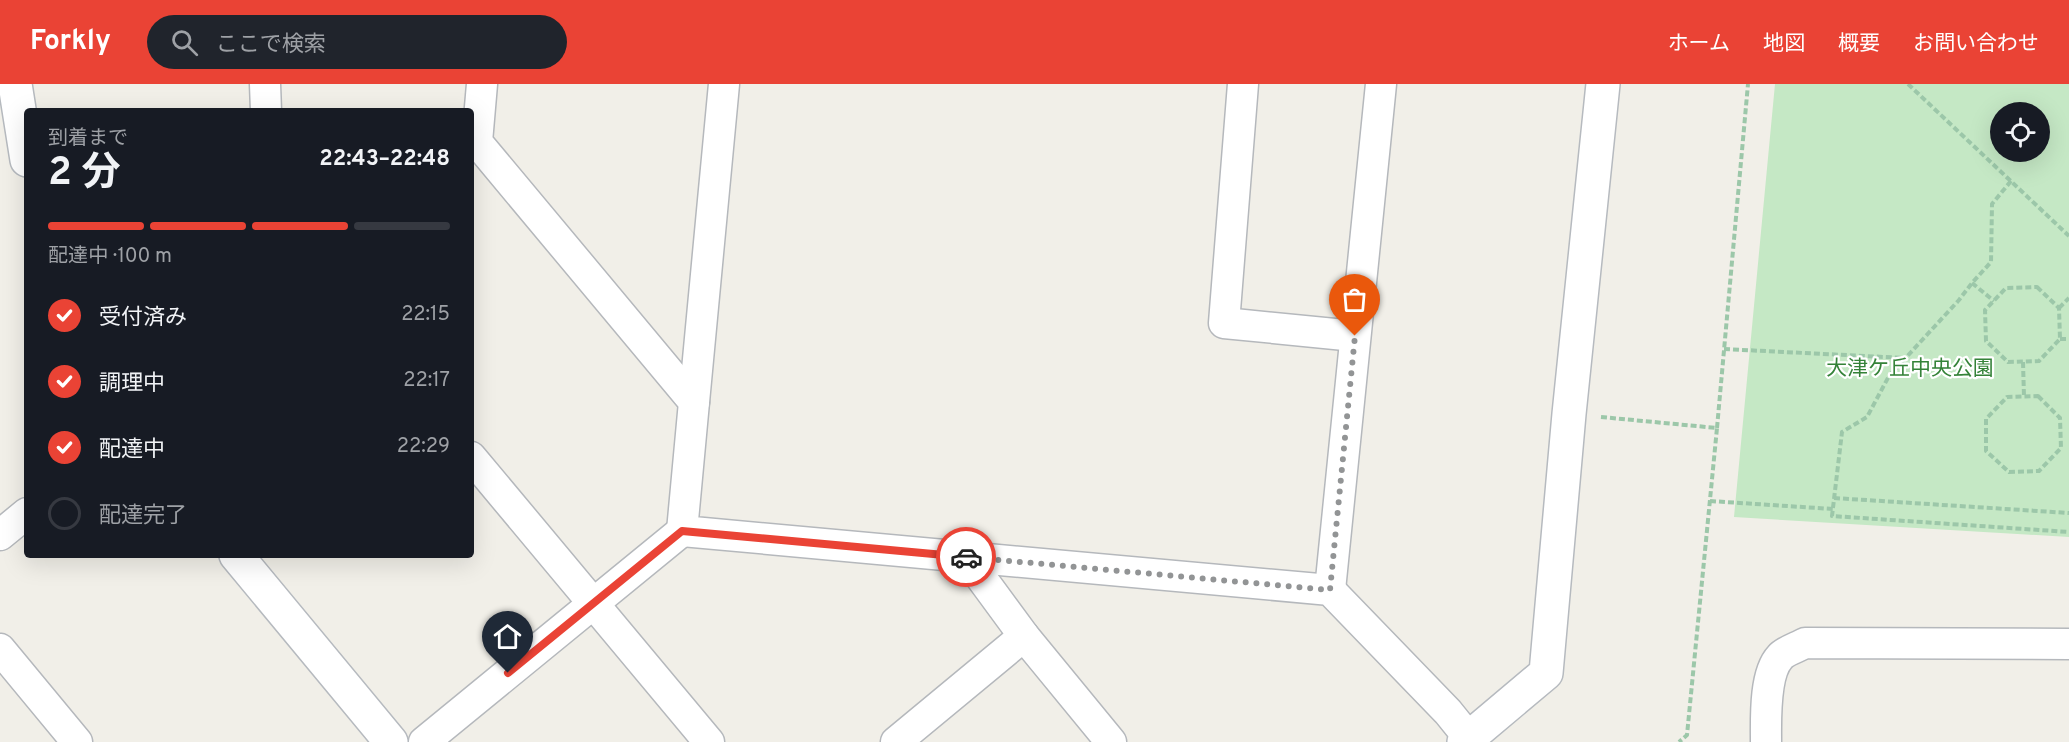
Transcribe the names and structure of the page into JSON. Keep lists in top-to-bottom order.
{
  "parks": ["大津ケ丘中央公園"],
  "page": {
    "header": "Forkly",
    "search": "ここで検索",
    "nav": [
      "ホーム",
      "地図",
      "概要",
      "お問い合わせ"
    ],
    "heading": ["2 分", "到着まで", "22:43–22:48"],
    "bar": "配達中 · 100 m",
    "list": [
      ["受付済み", "22:15"],
      ["調理中", "22:17"],
      ["配達中", "22:29"],
      "配達完了"
    ]
  }
}
